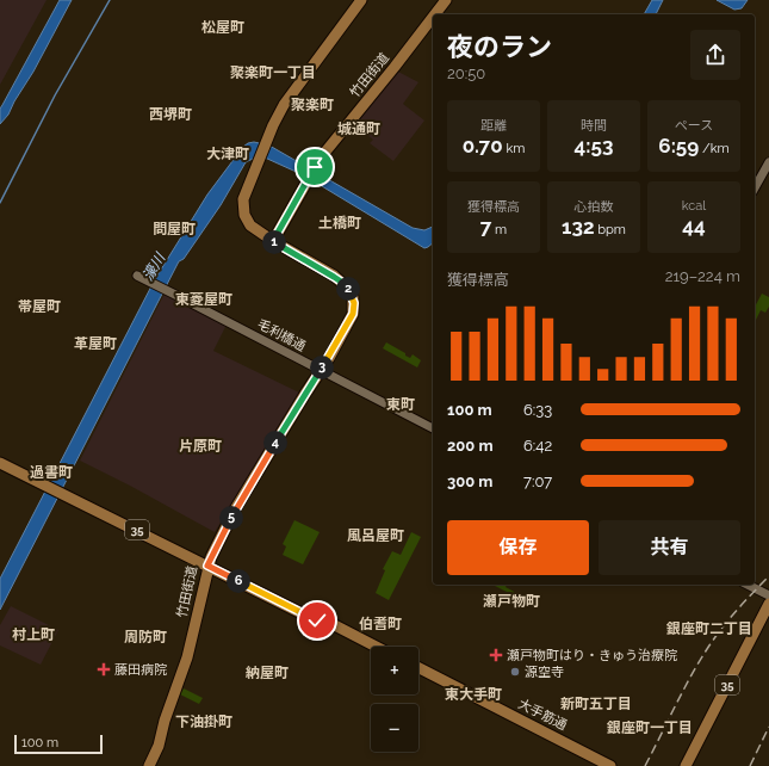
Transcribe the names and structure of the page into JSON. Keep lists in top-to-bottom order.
{
  "streets": {
    "main road": ["竹田街道", "35", "大手筋通"],
    "street": ["毛利橋通"]
  },
  "crossings": [
    ["竹田街道", "毛利橋通"],
    ["竹田街道", "35"]
  ],
  "districts": [
    "松屋町",
    "聚楽町一丁目",
    "聚楽町",
    "西堺町",
    "城通町",
    "大津町",
    "土橋町",
    "問屋町",
    "東菱屋町",
    "帯屋町",
    "革屋町",
    "東町",
    "片原町",
    "過書町",
    "風呂屋町",
    "瀬戸物町",
    "伯耆町",
    "銀座町二丁目",
    "村上町",
    "周防町",
    "納屋町",
    "東大手町",
    "新町五丁目",
    "下油掛町",
    "銀座町一丁目"
  ],
  "water": ["濠川"],
  "places": {
    "health": ["瀬戸物町はり・きゅう治療院", "藤田病院"],
    "other": ["源空寺"]
  },
  "scale_bar": "100 m",
  "page": {
    "heading": ["夜のラン", "20:50"],
    "stats": [
      ["距離", "0.70 km"],
      ["時間", "4:53"],
      ["ペース", "6:59 /km"],
      ["獲得標高", "7 m"],
      ["心拍数", "132 bpm"],
      ["kcal", "44"]
    ],
    "pins": [
      "1",
      "2",
      "3",
      "4",
      "5",
      "6"
    ],
    "chart": ["獲得標高", "219–224 m"],
    "list": [
      {
        "name": "100 m",
        "note": "6:33"
      },
      {
        "name": "200 m",
        "note": "6:42"
      },
      {
        "name": "300 m",
        "note": "7:07"
      }
    ],
    "buttons": ["保存", "共有"],
    "map_buttons": ["+", "−"],
    "scale": "100 m"
  }
}
